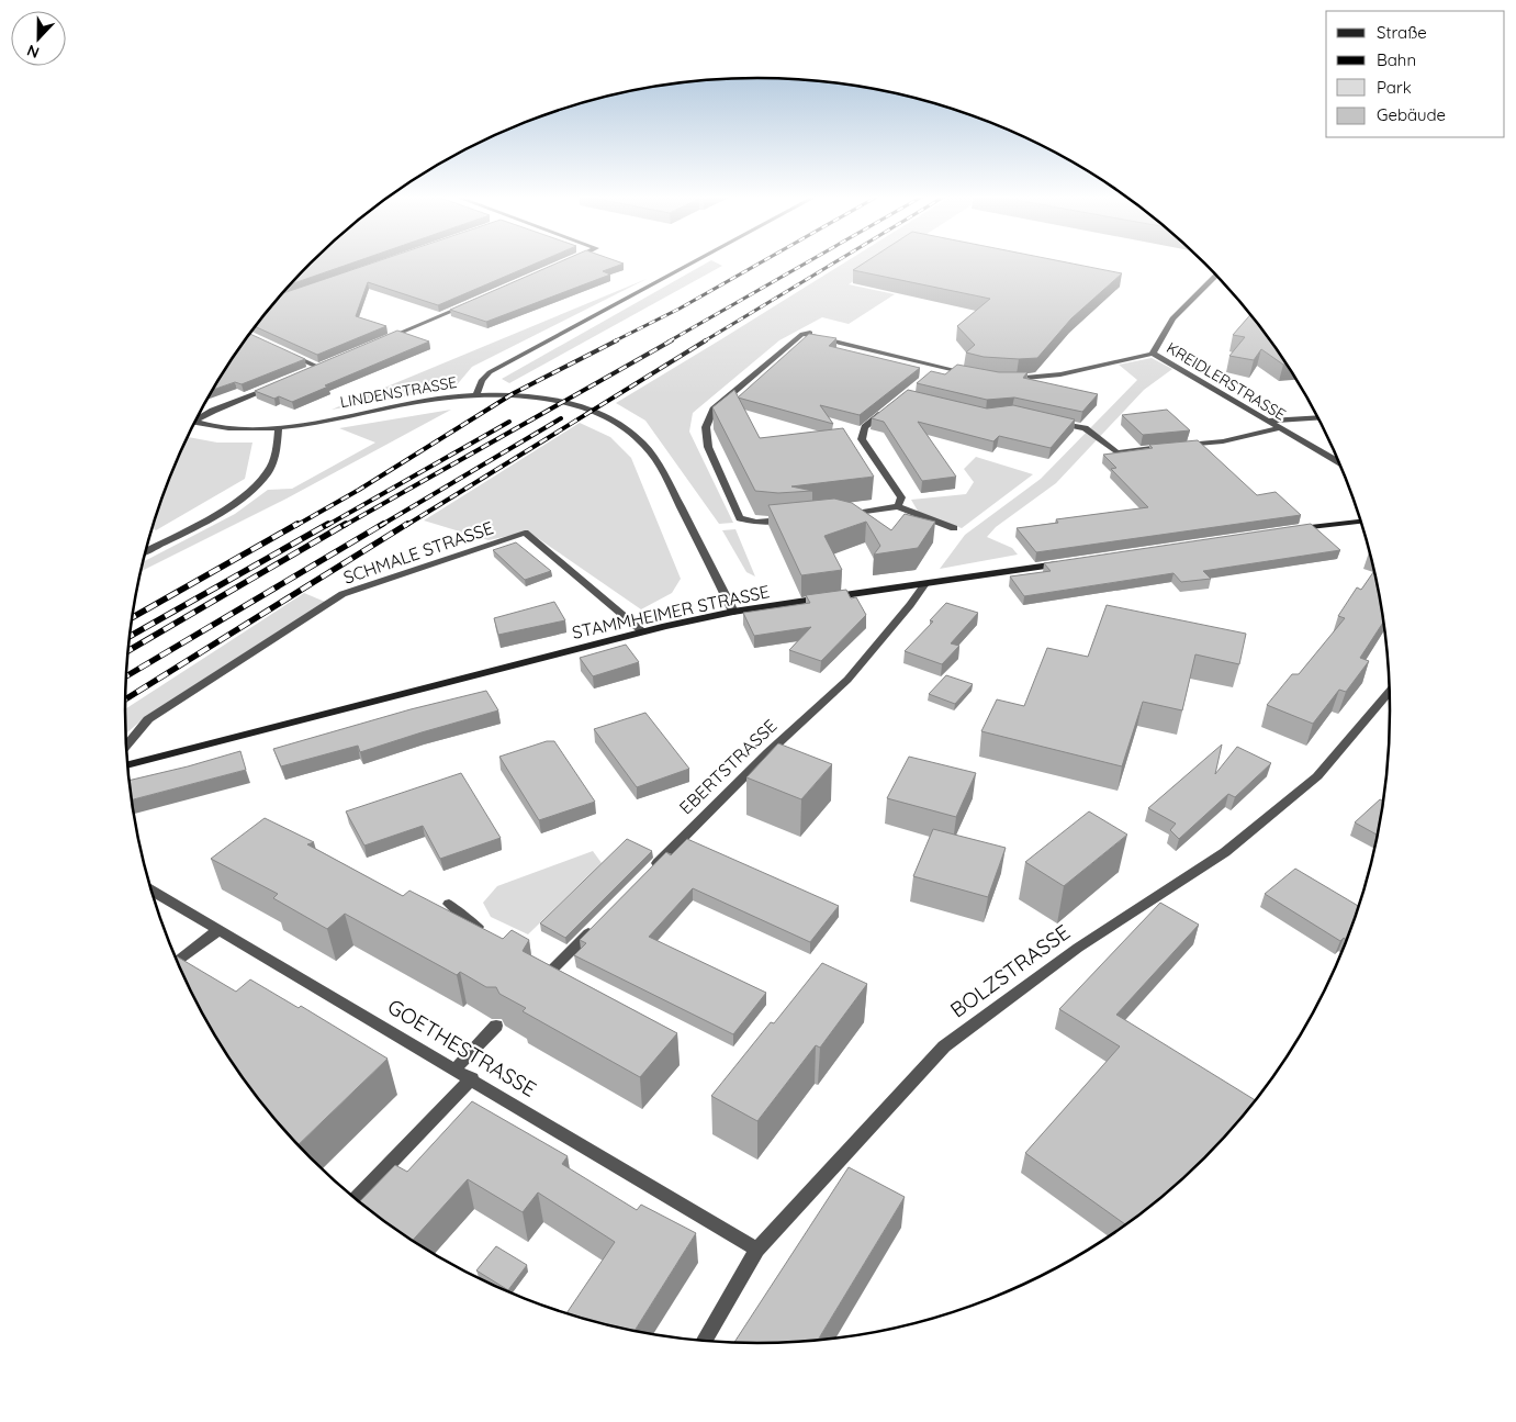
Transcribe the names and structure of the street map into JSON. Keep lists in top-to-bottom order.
{
  "streets": {
    "main road": ["STAMMHEIMER STRASSE"],
    "street": [
      "KREIDLERSTRASSE",
      "LINDENSTRASSE",
      "SCHMALE STRASSE",
      "EBERTSTRASSE",
      "BOLZSTRASSE",
      "GOETHESTRASSE"
    ]
  },
  "crossings": [
    ["LINDENSTRASSE", "STAMMHEIMER STRASSE"],
    ["SCHMALE STRASSE", "STAMMHEIMER STRASSE"],
    ["STAMMHEIMER STRASSE", "EBERTSTRASSE"],
    ["BOLZSTRASSE", "GOETHESTRASSE"]
  ],
  "legend": [
    "Straße",
    "Bahn",
    "Park",
    "Gebäude"
  ],
  "north": "bottom"
}
